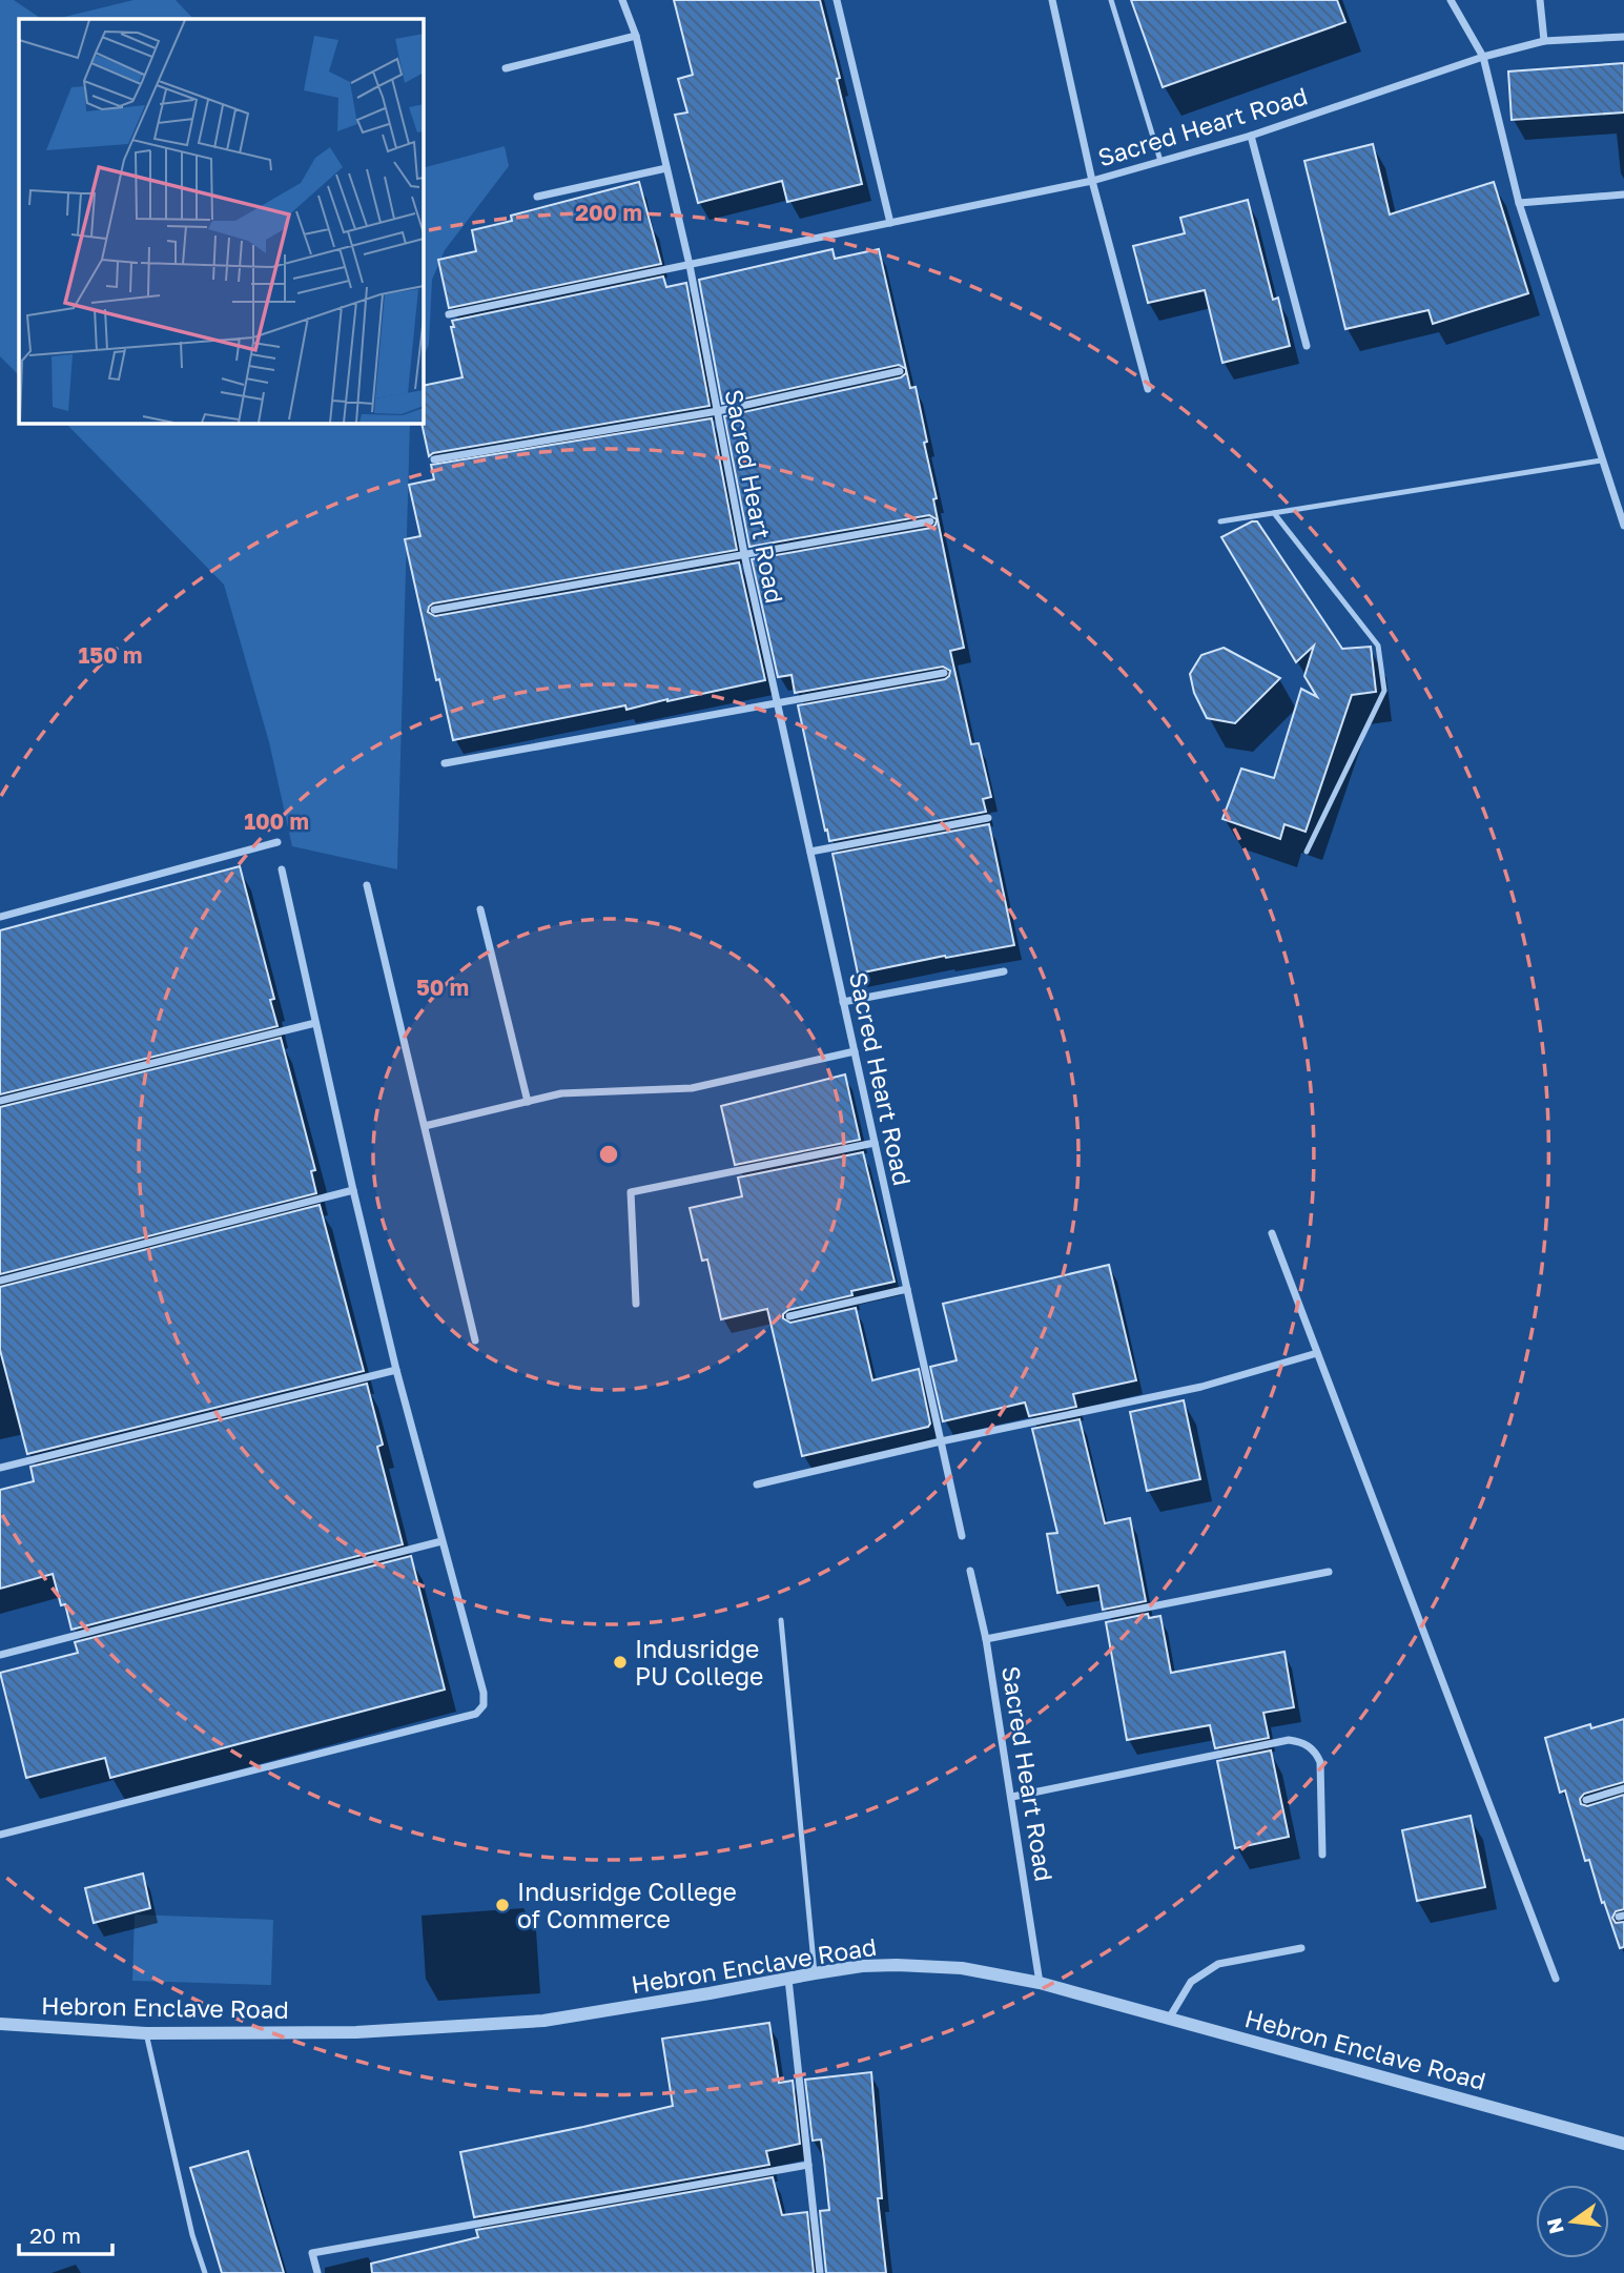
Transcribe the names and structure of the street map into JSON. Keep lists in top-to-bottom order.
{
  "streets": {
    "street": ["Sacred Heart Road", "Hebron Enclave Road"]
  },
  "crossings": [
    ["Sacred Heart Road", "Hebron Enclave Road"]
  ],
  "places": ["Indusridge PU College", "Indusridge College of Commerce"],
  "scale_bar": "20 m",
  "north": "left",
  "rings": [
    "200 m",
    "150 m",
    "100 m",
    "50 m"
  ]
}
